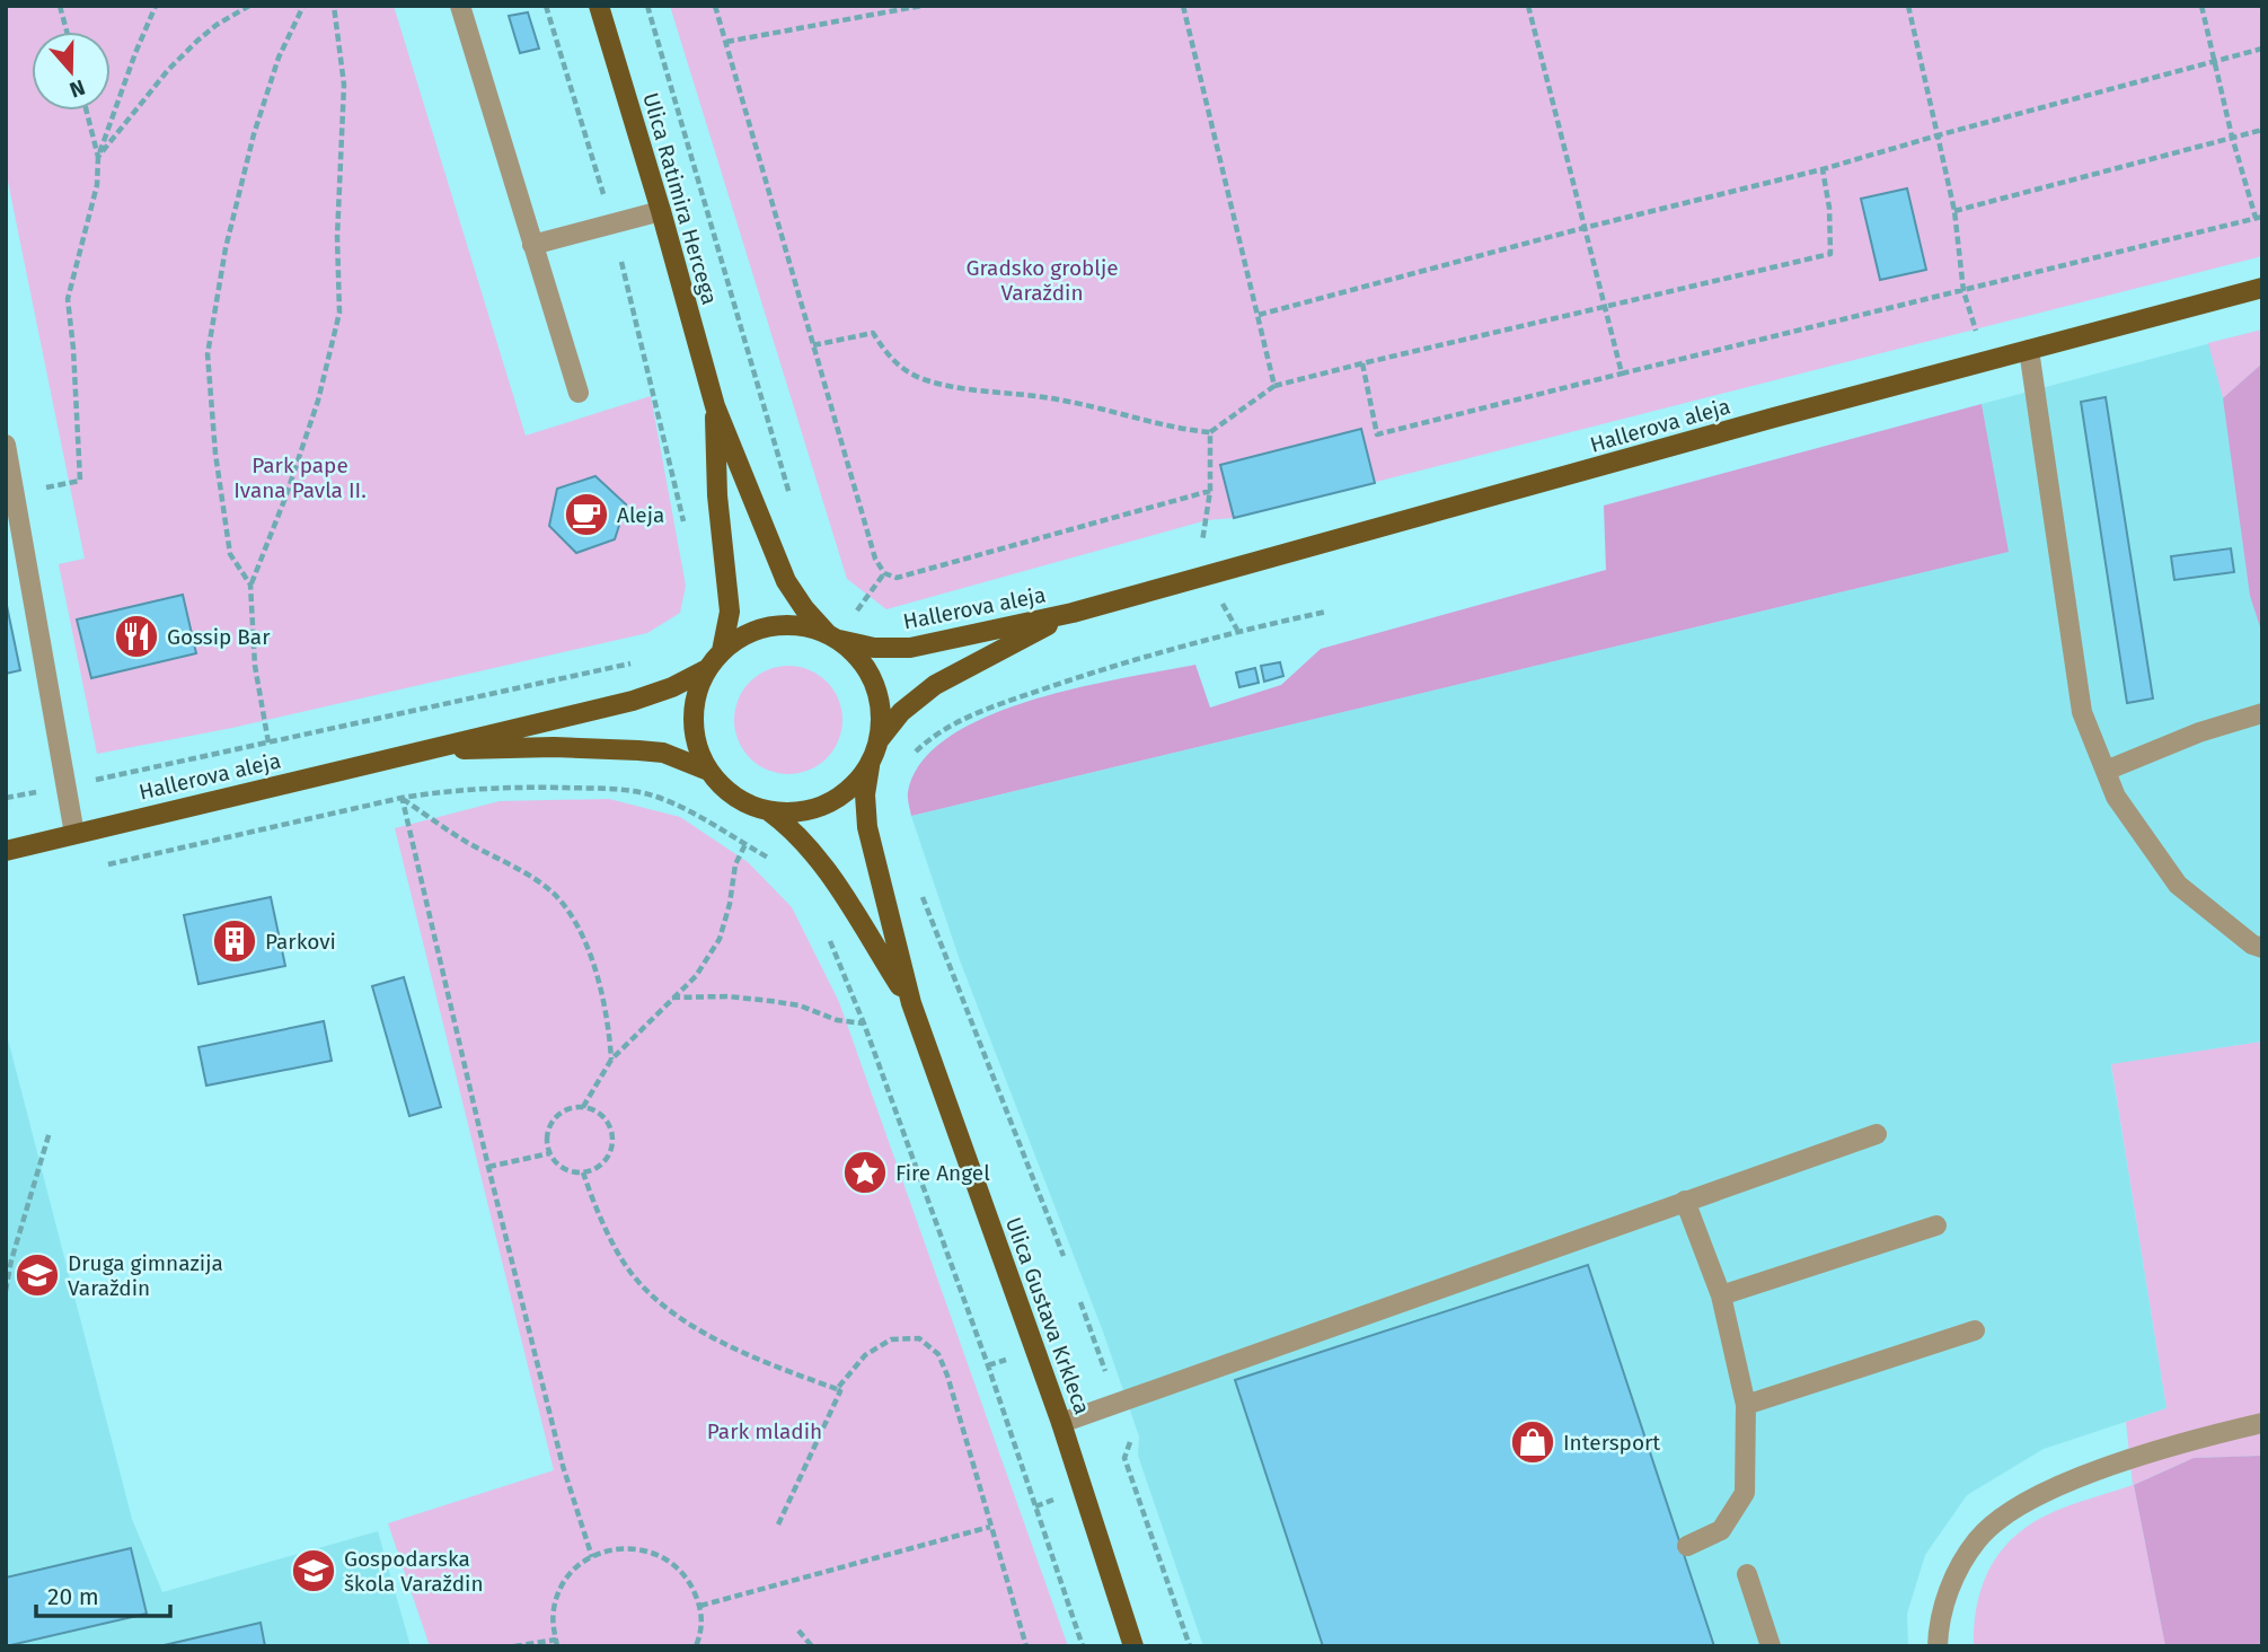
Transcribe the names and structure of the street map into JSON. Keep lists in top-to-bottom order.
{
  "streets": {
    "main road": ["Ulica Ratimira Hercega", "Hallerova aleja", "Ulica Gustava Krkleca"]
  },
  "crossings": [
    ["Ulica Ratimira Hercega", "Hallerova aleja"],
    ["Ulica Ratimira Hercega", "Ulica Gustava Krkleca"],
    ["Hallerova aleja", "Ulica Gustava Krkleca"]
  ],
  "parks": ["Gradsko groblje Varaždin", "Park pape Ivana Pavla II.", "Park mladih"],
  "places": {
    "cafe": ["Aleja"],
    "restaurant": ["Gossip Bar"],
    "building": ["Parkovi"],
    "place": ["Fire Angel"],
    "school or university": ["Druga gimnazija Varaždin", "Gospodarska škola Varaždin"],
    "shop": ["Intersport"]
  },
  "scale_bar": "20 m",
  "north": "bottom"
}
